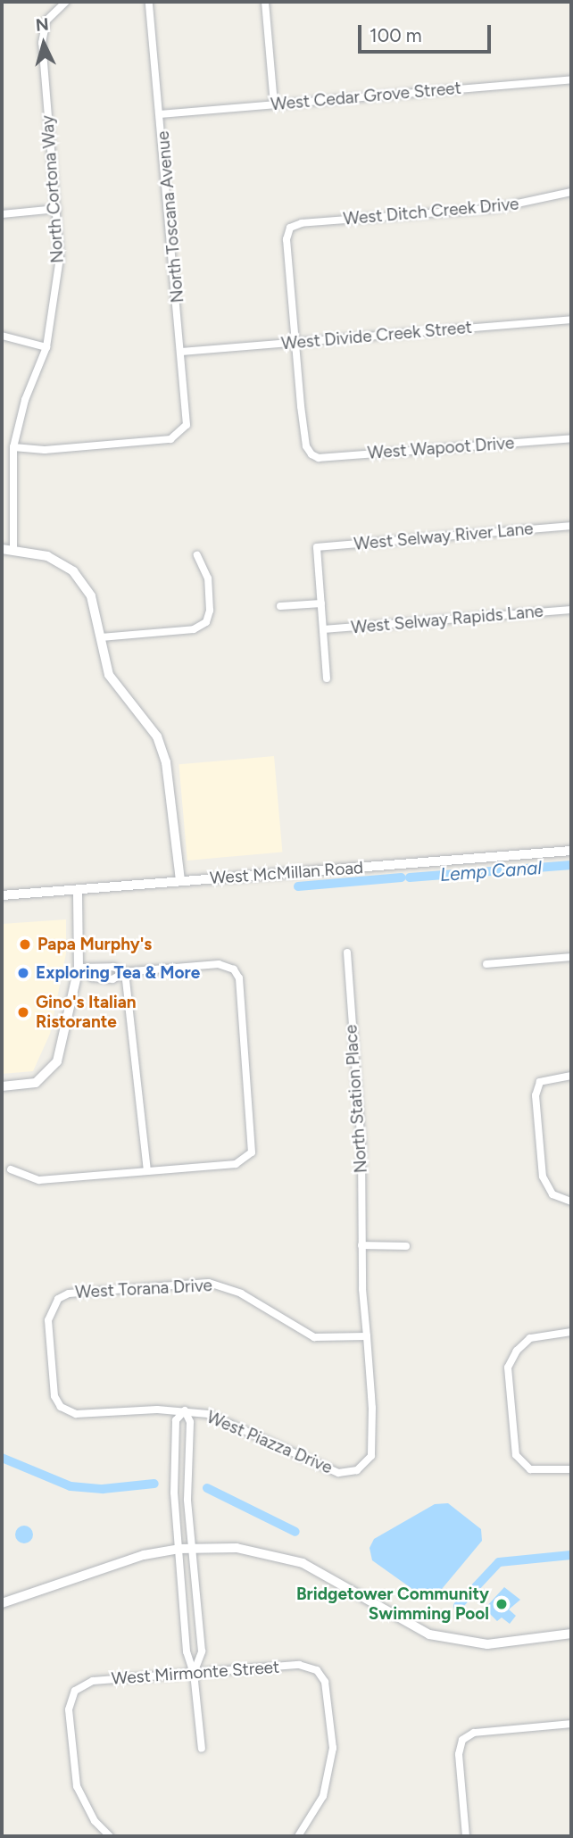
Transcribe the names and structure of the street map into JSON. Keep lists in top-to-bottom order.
{
  "streets": {
    "street": [
      "West Cedar Grove Street",
      "North Cortona Way",
      "West Ditch Creek Drive",
      "North Toscana Avenue",
      "West Divide Creek Street",
      "West Wapoot Drive",
      "West Selway River Lane",
      "West Selway Rapids Lane",
      "West McMillan Road",
      "North Station Place",
      "West Torana Drive",
      "West Piazza Drive",
      "West Mirmonte Street"
    ]
  },
  "crossings": [
    ["West Cedar Grove Street", "North Toscana Avenue"],
    ["North Cortona Way", "North Toscana Avenue"],
    ["West Ditch Creek Drive", "West Divide Creek Street"],
    ["West Ditch Creek Drive", "West Wapoot Drive"],
    ["North Toscana Avenue", "West Divide Creek Street"],
    ["West Divide Creek Street", "West Wapoot Drive"],
    ["North Station Place", "West Torana Drive"],
    ["North Station Place", "West Piazza Drive"],
    ["West Torana Drive", "West Piazza Drive"]
  ],
  "water": ["Lemp Canal"],
  "places": [
    "Papa Murphy's",
    "Exploring Tea & More",
    "Gino's Italian Ristorante",
    "Bridgetower Community Swimming Pool"
  ],
  "scale_bar": "100 m",
  "north": "top"
}
